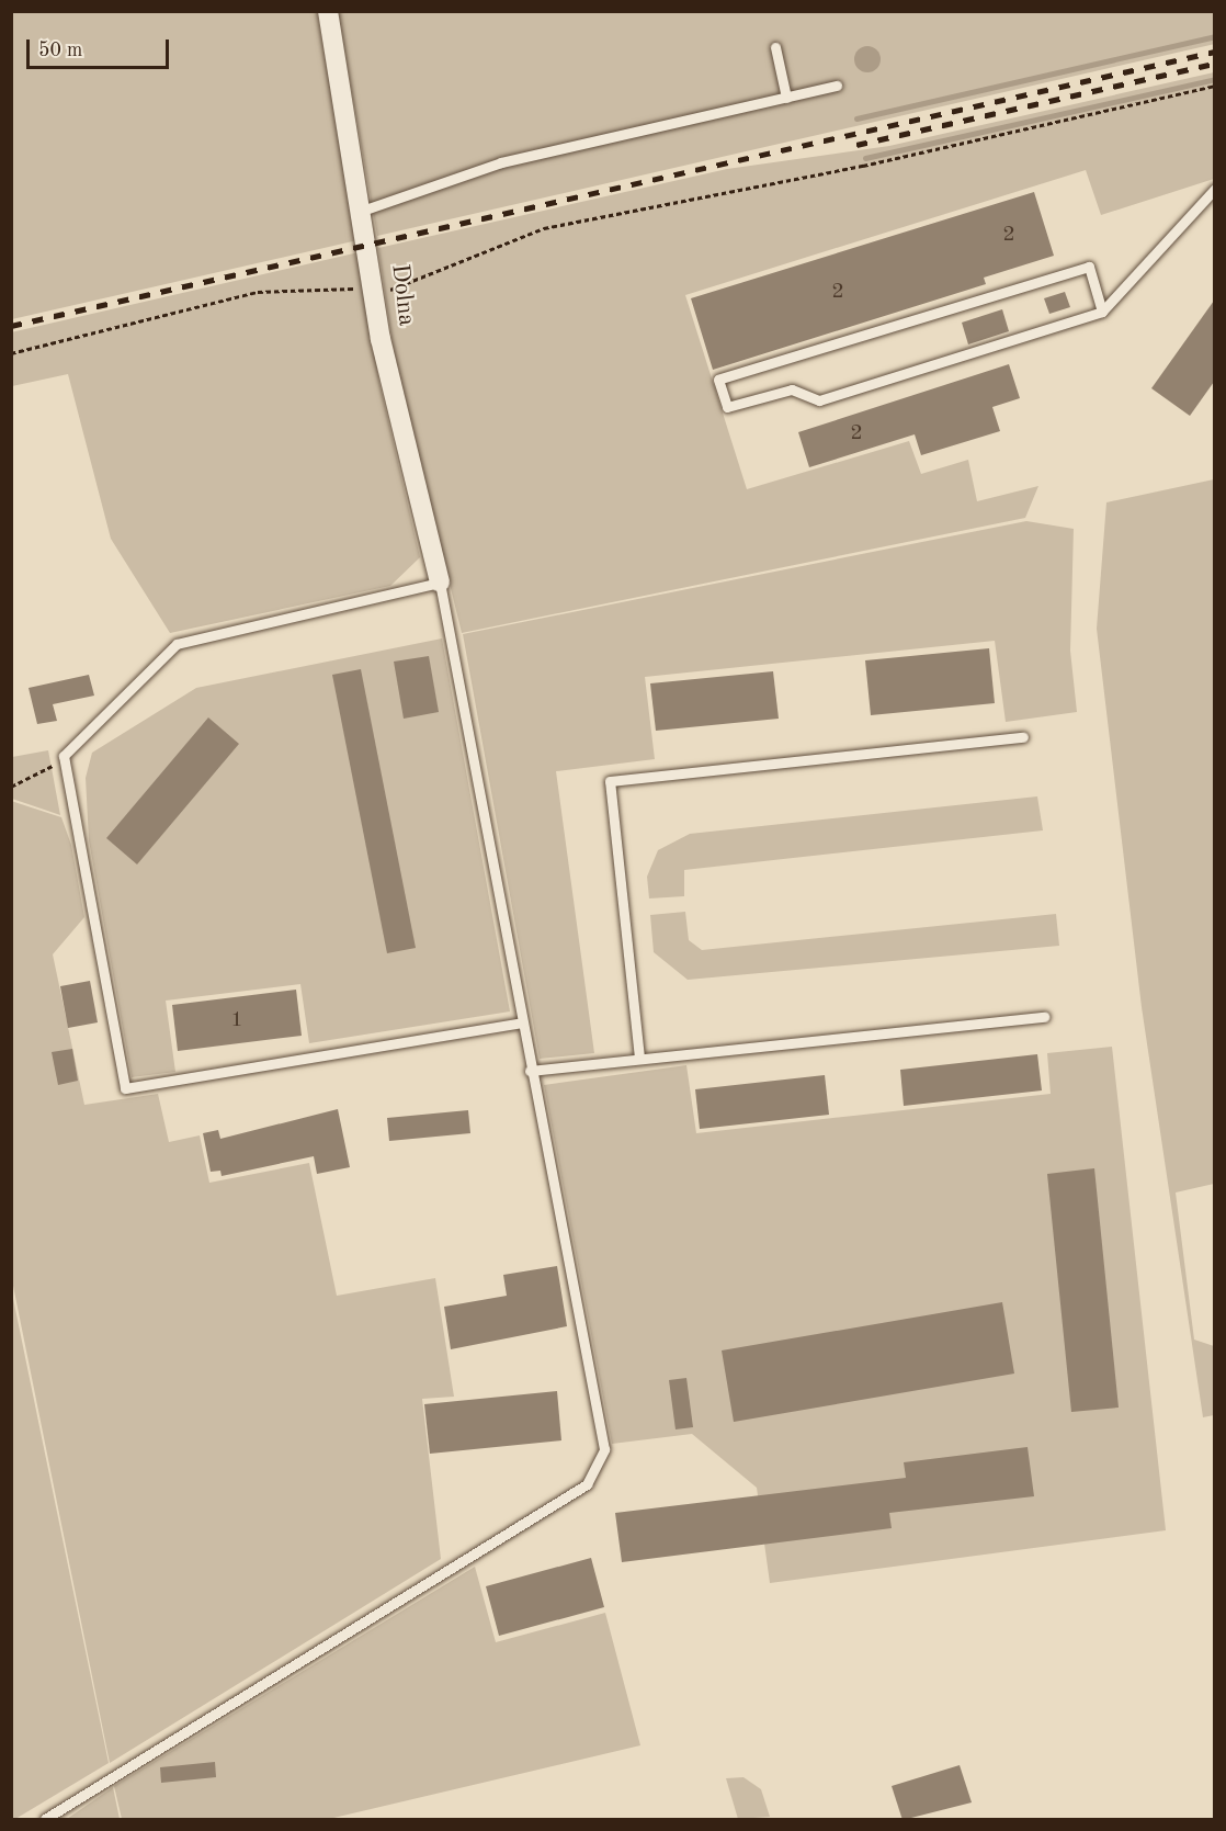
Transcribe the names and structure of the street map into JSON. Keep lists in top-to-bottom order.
{
  "streets": {
    "street": ["Dolna"]
  },
  "house_numbers": [
    "2",
    "2",
    "2",
    "1"
  ],
  "scale_bar": "50 m"
}
